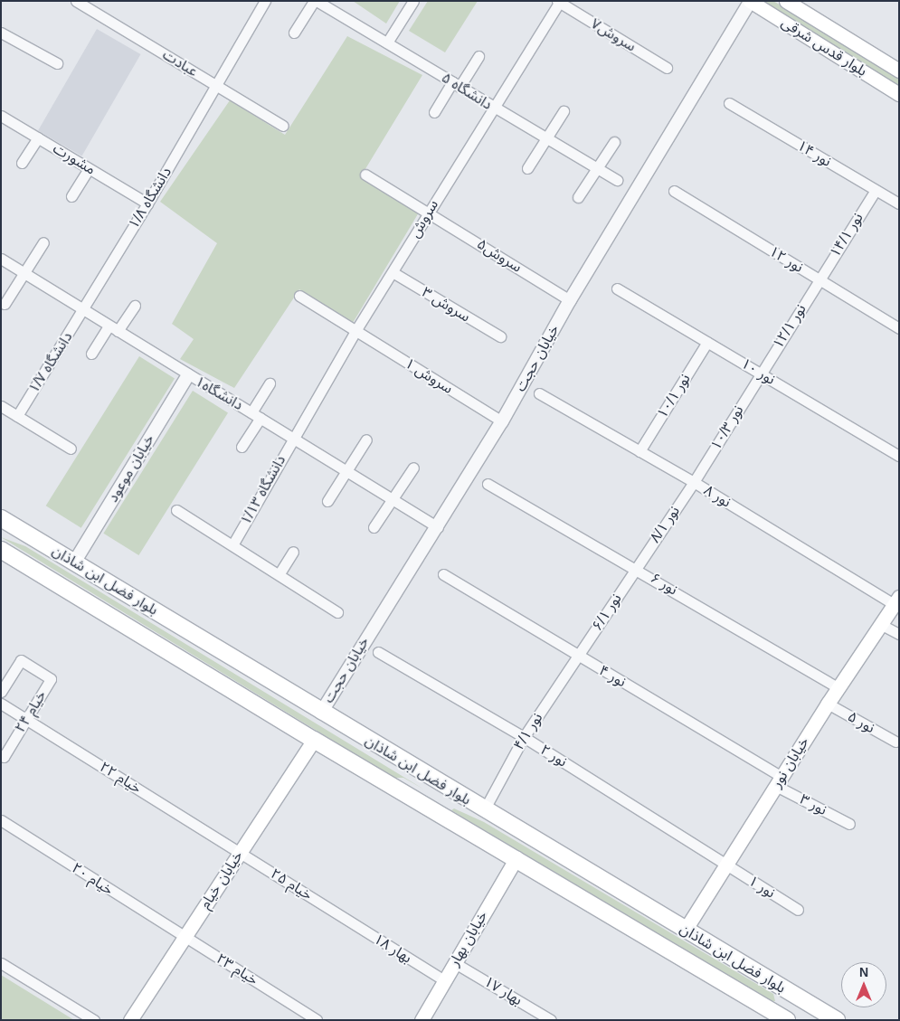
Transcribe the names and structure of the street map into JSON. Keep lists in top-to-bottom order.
{
  "streets": {
    "main road": [
      "بلوار قدس شرقی",
      "بلوار فضل ابن شاذان",
      "خیابان نور",
      "خیابان خیام",
      "خیابان بهار"
    ],
    "street": [
      "سروش۷",
      "عبادت",
      "دانشگاه ۵",
      "نور ۱۴",
      "مشورت",
      "دانشگاه ۱/۸",
      "سروش",
      "نور ۱۴/۱",
      "سروش۵",
      "نور ۱۲",
      "سروش ۳",
      "نور ۱۲/۱",
      "خیابان حجت",
      "دانشگاه ۱/۷",
      "نور ۱۰",
      "سروش ۱",
      "دانشگاه۱",
      "نور ۱۰/۱",
      "نور ۱۰/۳",
      "خیابان موعود",
      "دانشگاه ۱/۱۳",
      "نور ۸",
      "نور ۸/۱",
      "نور ۶",
      "نور ۶/۱",
      "نور ۴",
      "خیام ۲۴",
      "نور ۵",
      "نور ۴/۱",
      "نور ۲",
      "خیام ۲۲",
      "نور ۳",
      "خیام ۲۰",
      "خیام ۲۵",
      "نور ۱",
      "بهار ۱۸",
      "خیام ۲۳",
      "بهار ۱۷"
    ]
  },
  "crossings": [
    ["سروش۷", "سروش"],
    ["بلوار قدس شرقی", "خیابان حجت"],
    ["عبادت", "دانشگاه ۱/۸"],
    ["دانشگاه ۵", "سروش"],
    ["نور ۱۴", "نور ۱۴/۱"],
    ["مشورت", "دانشگاه ۱/۸"],
    ["دانشگاه ۱/۸", "دانشگاه ۱/۷"],
    ["دانشگاه ۱/۸", "دانشگاه۱"],
    ["سروش", "سروش۵"],
    ["سروش", "سروش ۳"],
    ["سروش", "سروش ۱"],
    ["سروش", "دانشگاه۱"],
    ["سروش", "دانشگاه ۱/۱۳"],
    ["نور ۱۴/۱", "نور ۱۲"],
    ["نور ۱۴/۱", "نور ۱۲/۱"],
    ["سروش۵", "خیابان حجت"],
    ["نور ۱۲", "نور ۱۲/۱"],
    ["نور ۱۲/۱", "نور ۱۰"],
    ["نور ۱۲/۱", "نور ۱۰/۳"],
    ["خیابان حجت", "سروش ۱"],
    ["خیابان حجت", "دانشگاه۱"],
    ["خیابان حجت", "بلوار فضل ابن شاذان"],
    ["دانشگاه ۱/۷", "دانشگاه۱"],
    ["نور ۱۰", "نور ۱۰/۱"],
    ["نور ۱۰", "نور ۱۰/۳"],
    ["دانشگاه۱", "خیابان موعود"],
    ["دانشگاه۱", "دانشگاه ۱/۱۳"],
    ["نور ۱۰/۱", "نور ۸"],
    ["نور ۱۰/۳", "نور ۸"],
    ["نور ۱۰/۳", "نور ۸/۱"],
    ["خیابان موعود", "بلوار فضل ابن شاذان"],
    ["نور ۸", "نور ۸/۱"],
    ["نور ۸", "خیابان نور"],
    ["نور ۸/۱", "نور ۶"],
    ["نور ۸/۱", "نور ۶/۱"],
    ["بلوار فضل ابن شاذان", "نور ۴/۱"],
    ["بلوار فضل ابن شاذان", "خیابان نور"],
    ["بلوار فضل ابن شاذان", "خیابان خیام"],
    ["بلوار فضل ابن شاذان", "خیابان بهار"],
    ["نور ۶", "نور ۶/۱"],
    ["نور ۶", "خیابان نور"],
    ["نور ۶/۱", "نور ۴"],
    ["نور ۶/۱", "نور ۴/۱"],
    ["نور ۴", "نور ۴/۱"],
    ["نور ۴", "خیابان نور"],
    ["نور ۴", "نور ۳"],
    ["خیام ۲۴", "خیام ۲۲"],
    ["نور ۵", "خیابان نور"],
    ["نور ۴/۱", "نور ۲"],
    ["نور ۲", "خیابان نور"],
    ["نور ۲", "نور ۱"],
    ["خیابان نور", "نور ۳"],
    ["خیابان نور", "نور ۱"],
    ["خیام ۲۲", "خیابان خیام"],
    ["خیام ۲۲", "خیام ۲۵"],
    ["خیام ۲۰", "خیابان خیام"],
    ["خیام ۲۰", "خیام ۲۳"],
    ["خیابان خیام", "خیام ۲۵"],
    ["خیابان خیام", "خیام ۲۳"],
    ["خیام ۲۵", "بهار ۱۸"],
    ["خیابان بهار", "بهار ۱۸"],
    ["خیابان بهار", "بهار ۱۷"]
  ],
  "north": "top"
}
